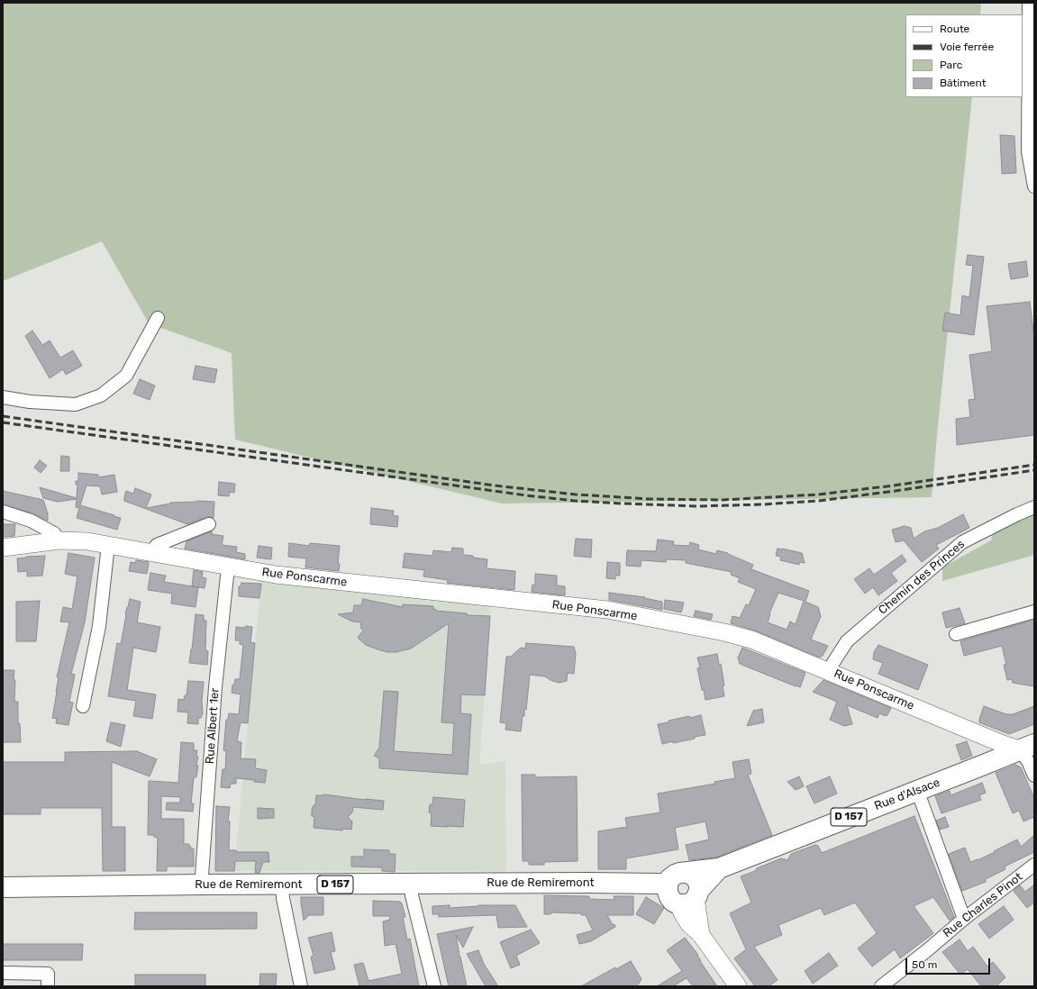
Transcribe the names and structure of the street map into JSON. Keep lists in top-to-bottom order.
{
  "streets": {
    "main road": ["Rue d'Alsace", "D 157", "Rue de Remiremont"],
    "street": [
      "Rue Ponscarme",
      "Chemin des Princes",
      "Rue Albert 1er",
      "Rue Charles Pinot"
    ]
  },
  "crossings": [
    ["Rue Ponscarme", "Chemin des Princes"],
    ["Rue Ponscarme", "Rue Albert 1er"],
    ["Rue Ponscarme", "Rue d'Alsace"],
    ["Rue Albert 1er", "Rue de Remiremont"],
    ["Rue d'Alsace", "Rue de Remiremont"]
  ],
  "legend": [
    "Route",
    "Voie ferrée",
    "Parc",
    "Bâtiment"
  ],
  "scale_bar": "50 m"
}
